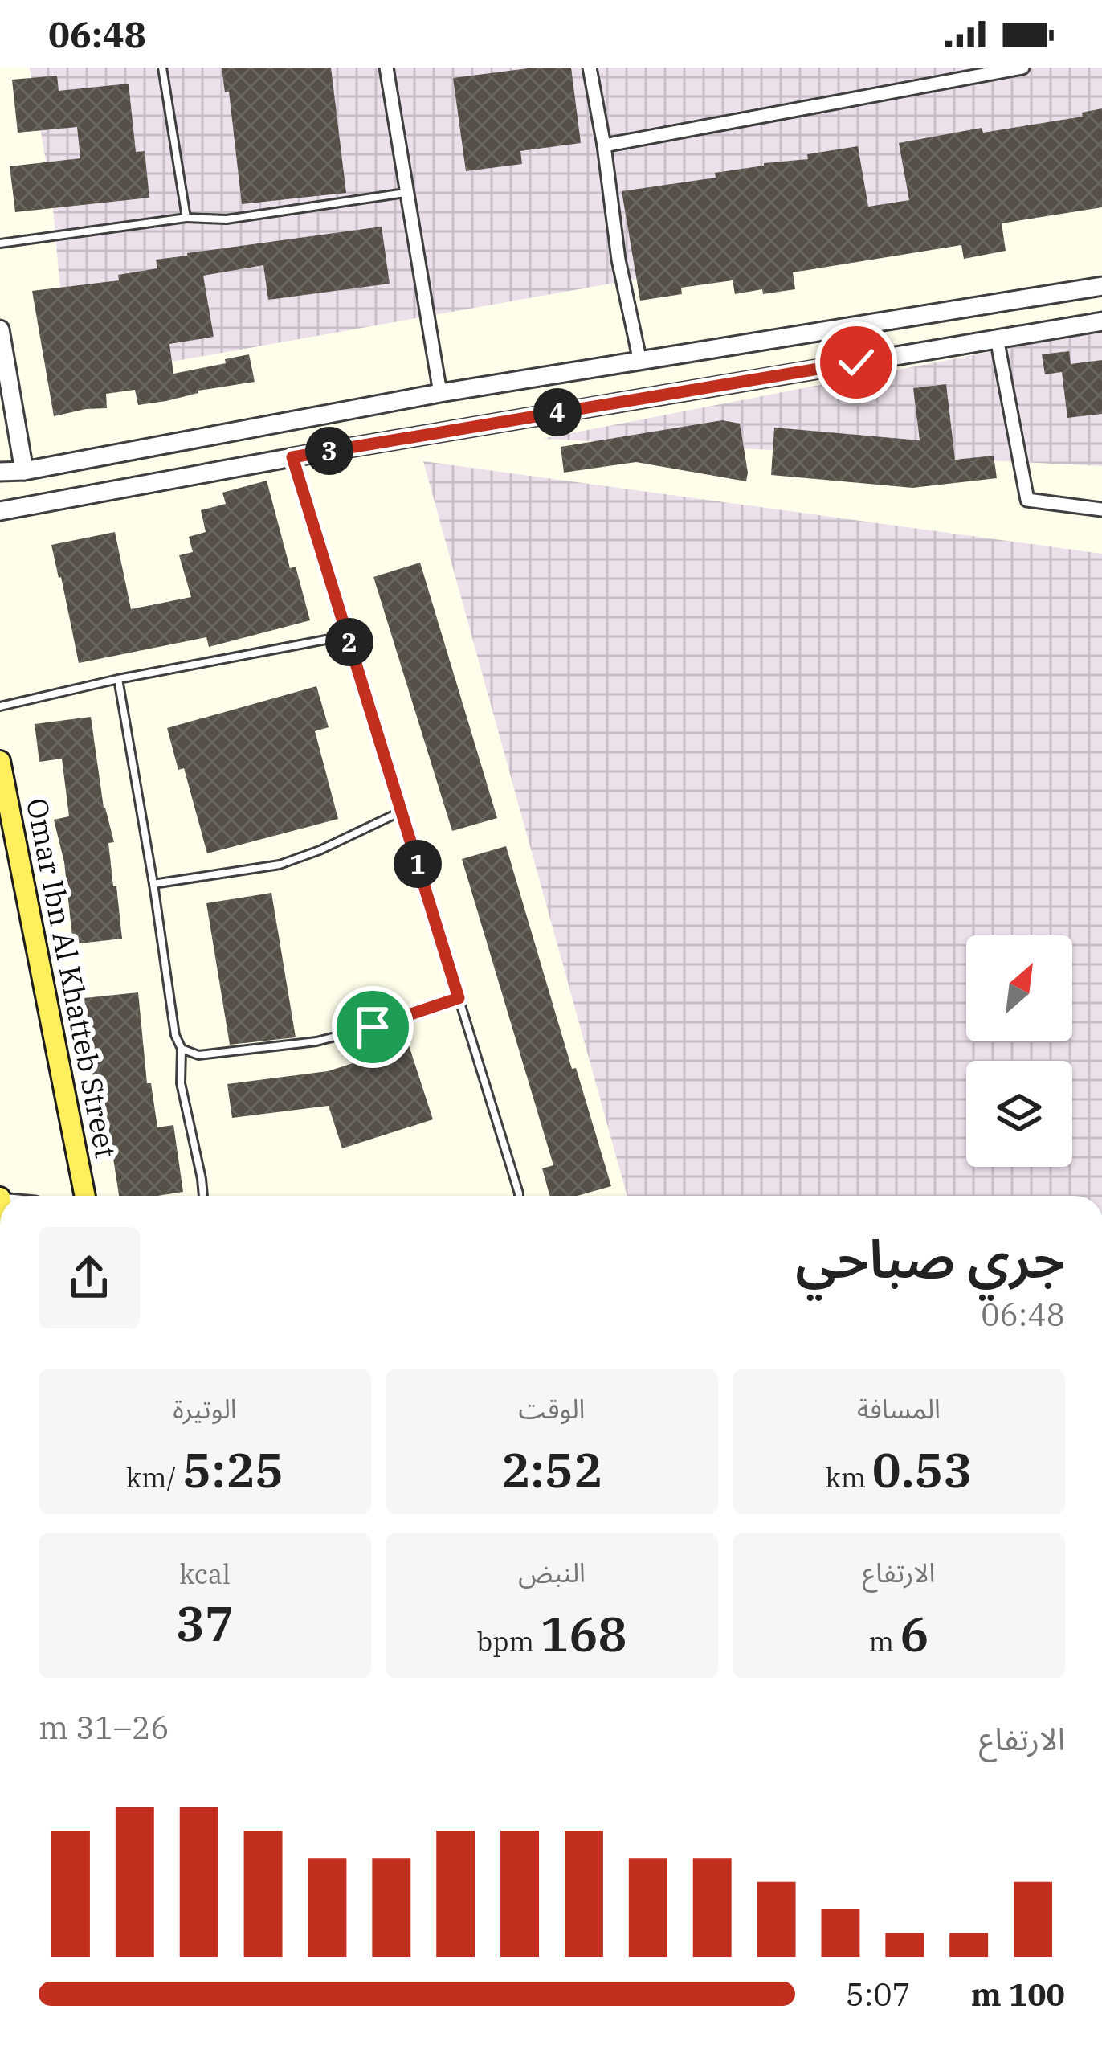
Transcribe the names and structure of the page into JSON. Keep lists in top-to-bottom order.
{
  "streets": {
    "main road": ["Omar Ibn Al Khatteb Street"]
  },
  "north": "top right",
  "page": {
    "status": "06:48",
    "pins": [
      "4",
      "3",
      "2",
      "1"
    ],
    "heading": ["جري صباحي", "06:48"],
    "stats": [
      ["المسافة", "0.53 km"],
      ["الوقت", "2:52"],
      ["الوتيرة", "5:25 /km"],
      ["الارتفاع", "6 m"],
      ["النبض", "168 bpm"],
      ["kcal", "37"]
    ],
    "chart": ["الارتفاع", "26–31 m"],
    "list": [
      {
        "name": "100 m",
        "note": "5:07"
      }
    ]
  }
}
